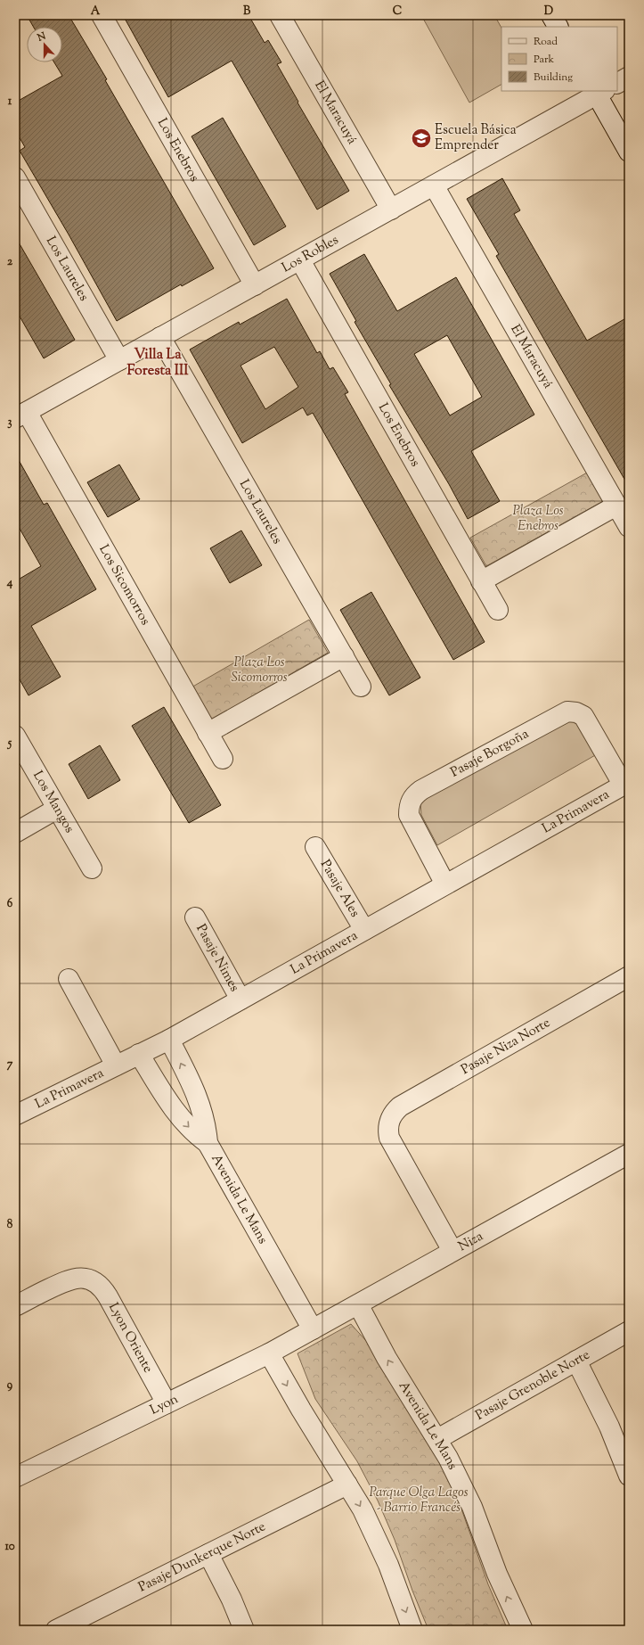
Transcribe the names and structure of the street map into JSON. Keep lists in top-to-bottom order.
{
  "streets": {
    "street": [
      "El Maracuyá",
      "Los Enebros",
      "Los Robles",
      "Los Laureles",
      "Los Sicomorros",
      "Pasaje Borgoña",
      "Los Mangos",
      "La Primavera",
      "Pasaje Ales",
      "Pasaje Nimes",
      "Pasaje Niza Norte",
      "Avenida Le Mans",
      "Niza",
      "Lyon Oriente",
      "Pasaje Grenoble Norte",
      "Lyon",
      "Pasaje Dunkerque Norte"
    ]
  },
  "crossings": [
    ["El Maracuyá", "Los Robles"],
    ["Los Enebros", "Los Robles"],
    ["Los Robles", "Los Laureles"],
    ["Los Robles", "Los Sicomorros"],
    ["Pasaje Borgoña", "La Primavera"],
    ["La Primavera", "Pasaje Ales"],
    ["La Primavera", "Pasaje Nimes"],
    ["La Primavera", "Avenida Le Mans"],
    ["Pasaje Niza Norte", "Niza"],
    ["Avenida Le Mans", "Niza"],
    ["Avenida Le Mans", "Pasaje Grenoble Norte"],
    ["Avenida Le Mans", "Lyon"],
    ["Niza", "Lyon"],
    ["Lyon Oriente", "Lyon"]
  ],
  "districts": ["Villa La Foresta III"],
  "parks": ["Plaza Los Enebros", "Plaza Los Sicomorros", "Parque Olga Lagos - Barrio Francés"],
  "places": {
    "school or university": ["Escuela Básica Emprender"]
  },
  "legend": ["Road", "Park", "Building"],
  "north": "top",
  "grid": {
    "columns": [
      "A",
      "B",
      "C",
      "D"
    ],
    "rows": [
      "1",
      "2",
      "3",
      "4",
      "5",
      "6",
      "7",
      "8",
      "9",
      "10"
    ]
  }
}
